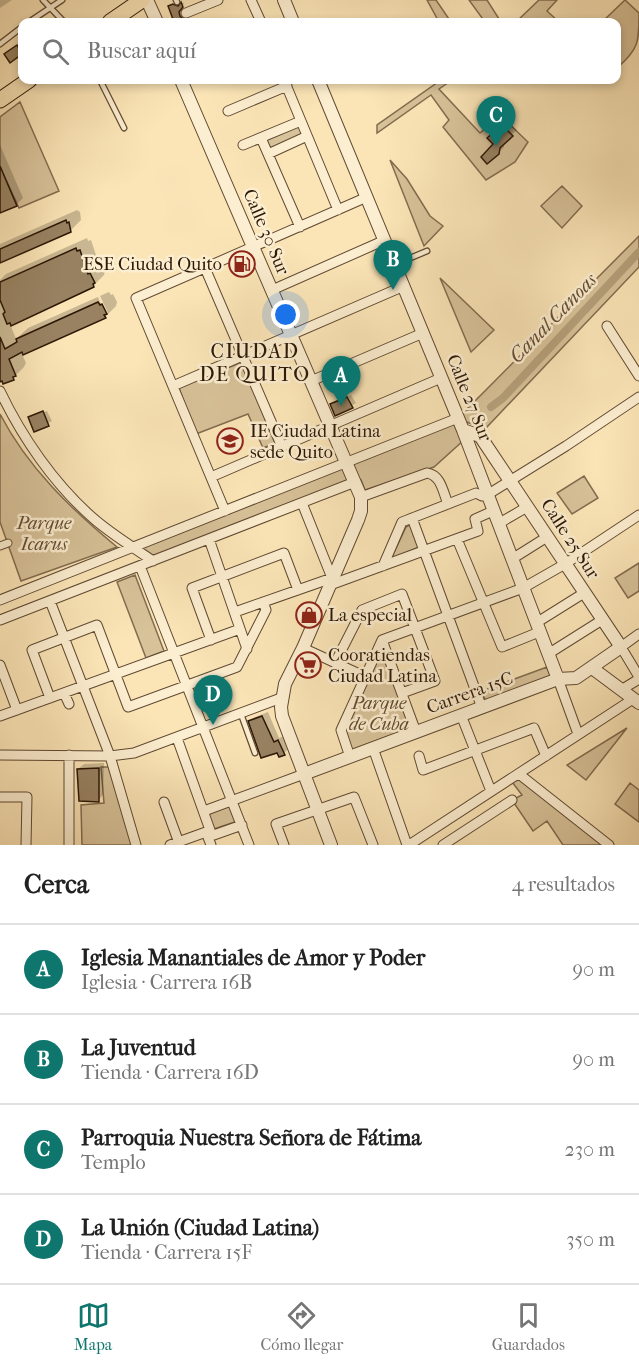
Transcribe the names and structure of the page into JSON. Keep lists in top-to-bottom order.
{
  "streets": {
    "street": [
      "Calle 30 Sur",
      "Calle 27 Sur",
      "Calle 25 Sur",
      "Carrera 15C"
    ]
  },
  "crossings": [
    ["Calle 27 Sur", "Calle 25 Sur"],
    ["Calle 27 Sur", "Carrera 15C"],
    ["Calle 25 Sur", "Carrera 15C"]
  ],
  "districts": ["CIUDAD DE QUITO"],
  "water": ["Canal Canoas"],
  "parks": ["Parque Icarus", "Parque de Cuba"],
  "places": {
    "fuel station": ["ESE Ciudad Quito"],
    "school or university": ["IE Ciudad Latina sede Quito"],
    "shop": ["La especial"],
    "supermarket": ["Cooratiendas Ciudad Latina"]
  },
  "page": {
    "search": "Buscar aquí",
    "pins": [
      "C",
      "B",
      "A",
      "D"
    ],
    "heading": ["Cerca", "4 resultados"],
    "list": [
      {
        "mark": "A",
        "name": "Iglesia Manantiales de Amor y Poder",
        "note": "Iglesia · Carrera 16B",
        "value": "90 m"
      },
      {
        "mark": "B",
        "name": "La Juventud",
        "note": "Tienda · Carrera 16D",
        "value": "90 m"
      },
      {
        "mark": "C",
        "name": "Parroquia Nuestra Señora de Fátima",
        "note": "Templo",
        "value": "230 m"
      },
      {
        "mark": "D",
        "name": "La Unión (Ciudad Latina)",
        "note": "Tienda · Carrera 15F",
        "value": "350 m"
      }
    ],
    "nav": ["Mapa", "Cómo llegar", "Guardados"]
  }
}
